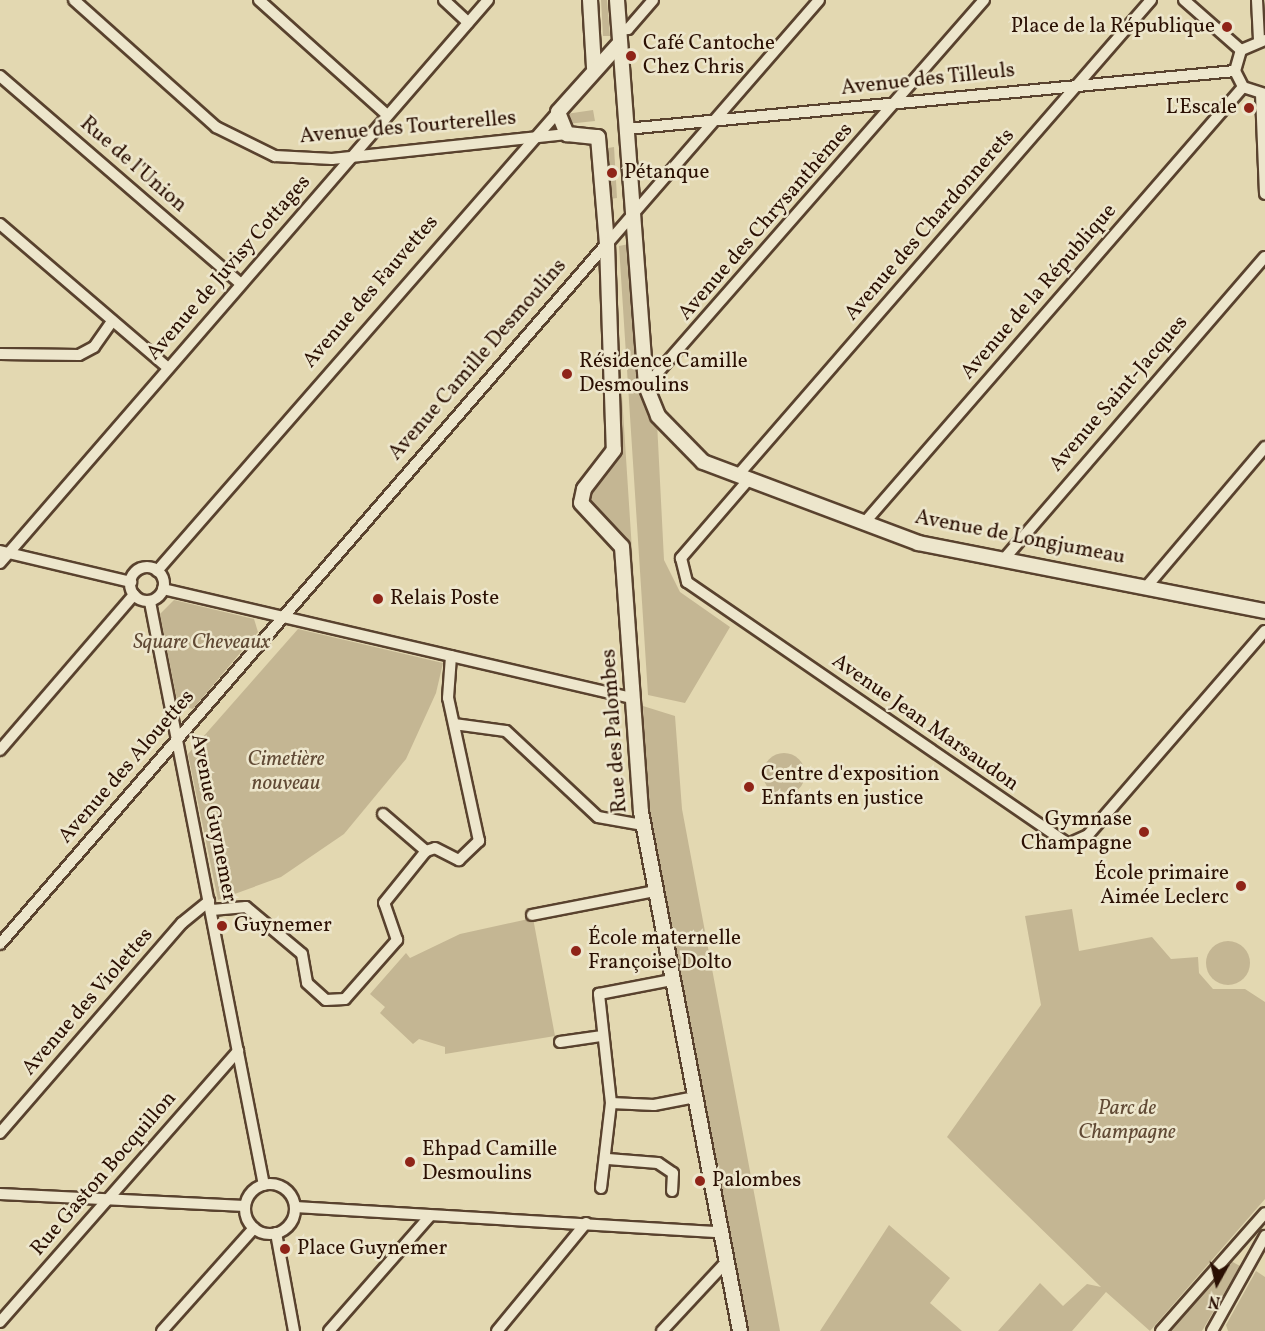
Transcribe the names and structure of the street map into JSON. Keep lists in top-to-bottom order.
{
  "streets": {
    "street": [
      "Avenue des Tilleuls",
      "Avenue des Tourterelles",
      "Rue de l'Union",
      "Avenue des Chrysanthèmes",
      "Avenue des Chardonnerets",
      "Avenue de Juvisy Cottages",
      "Avenue des Fauvettes",
      "Avenue de la République",
      "Avenue Camille Desmoulins",
      "Avenue Saint-Jacques",
      "Avenue de Longjumeau",
      "Avenue Jean Marsaudon",
      "Rue des Palombes",
      "Avenue des Alouettes",
      "Avenue Guynemer",
      "Avenue des Violettes",
      "Rue Gaston Bocquillon"
    ]
  },
  "crossings": [
    ["Avenue des Tilleuls", "Avenue des Chrysanthèmes"],
    ["Avenue des Tilleuls", "Avenue des Chardonnerets"],
    ["Avenue des Tilleuls", "Avenue Camille Desmoulins"],
    ["Avenue des Tilleuls", "Avenue de Longjumeau"],
    ["Avenue des Tourterelles", "Avenue de Juvisy Cottages"],
    ["Avenue des Tourterelles", "Avenue des Fauvettes"],
    ["Avenue des Tourterelles", "Rue des Palombes"],
    ["Rue de l'Union", "Avenue de Juvisy Cottages"],
    ["Avenue des Chrysanthèmes", "Avenue de Longjumeau"],
    ["Avenue des Chardonnerets", "Avenue de Longjumeau"],
    ["Avenue des Chardonnerets", "Avenue Jean Marsaudon"],
    ["Avenue des Fauvettes", "Avenue de Longjumeau"],
    ["Avenue des Fauvettes", "Avenue Guynemer"],
    ["Avenue de la République", "Avenue de Longjumeau"],
    ["Avenue Camille Desmoulins", "Avenue de Longjumeau"],
    ["Avenue Camille Desmoulins", "Rue des Palombes"],
    ["Avenue Camille Desmoulins", "Avenue des Alouettes"],
    ["Avenue Saint-Jacques", "Avenue de Longjumeau"],
    ["Avenue de Longjumeau", "Avenue Jean Marsaudon"],
    ["Avenue des Alouettes", "Avenue Guynemer"],
    ["Avenue Guynemer", "Avenue des Violettes"],
    ["Avenue Guynemer", "Rue Gaston Bocquillon"]
  ],
  "parks": ["Square Cheveaux", "Cimetière nouveau", "Parc de Champagne"],
  "places": [
    "Place de la République",
    "Café Cantoche Chez Chris",
    "L'Escale",
    "Pétanque",
    "Résidence Camille Desmoulins",
    "Relais Poste",
    "Centre d'exposition Enfants en justice",
    "Gymnase Champagne",
    "École primaire Aimée Leclerc",
    "Guynemer",
    "École maternelle Françoise Dolto",
    "Ehpad Camille Desmoulins",
    "Palombes",
    "Place Guynemer"
  ],
  "north": "bottom"
}
